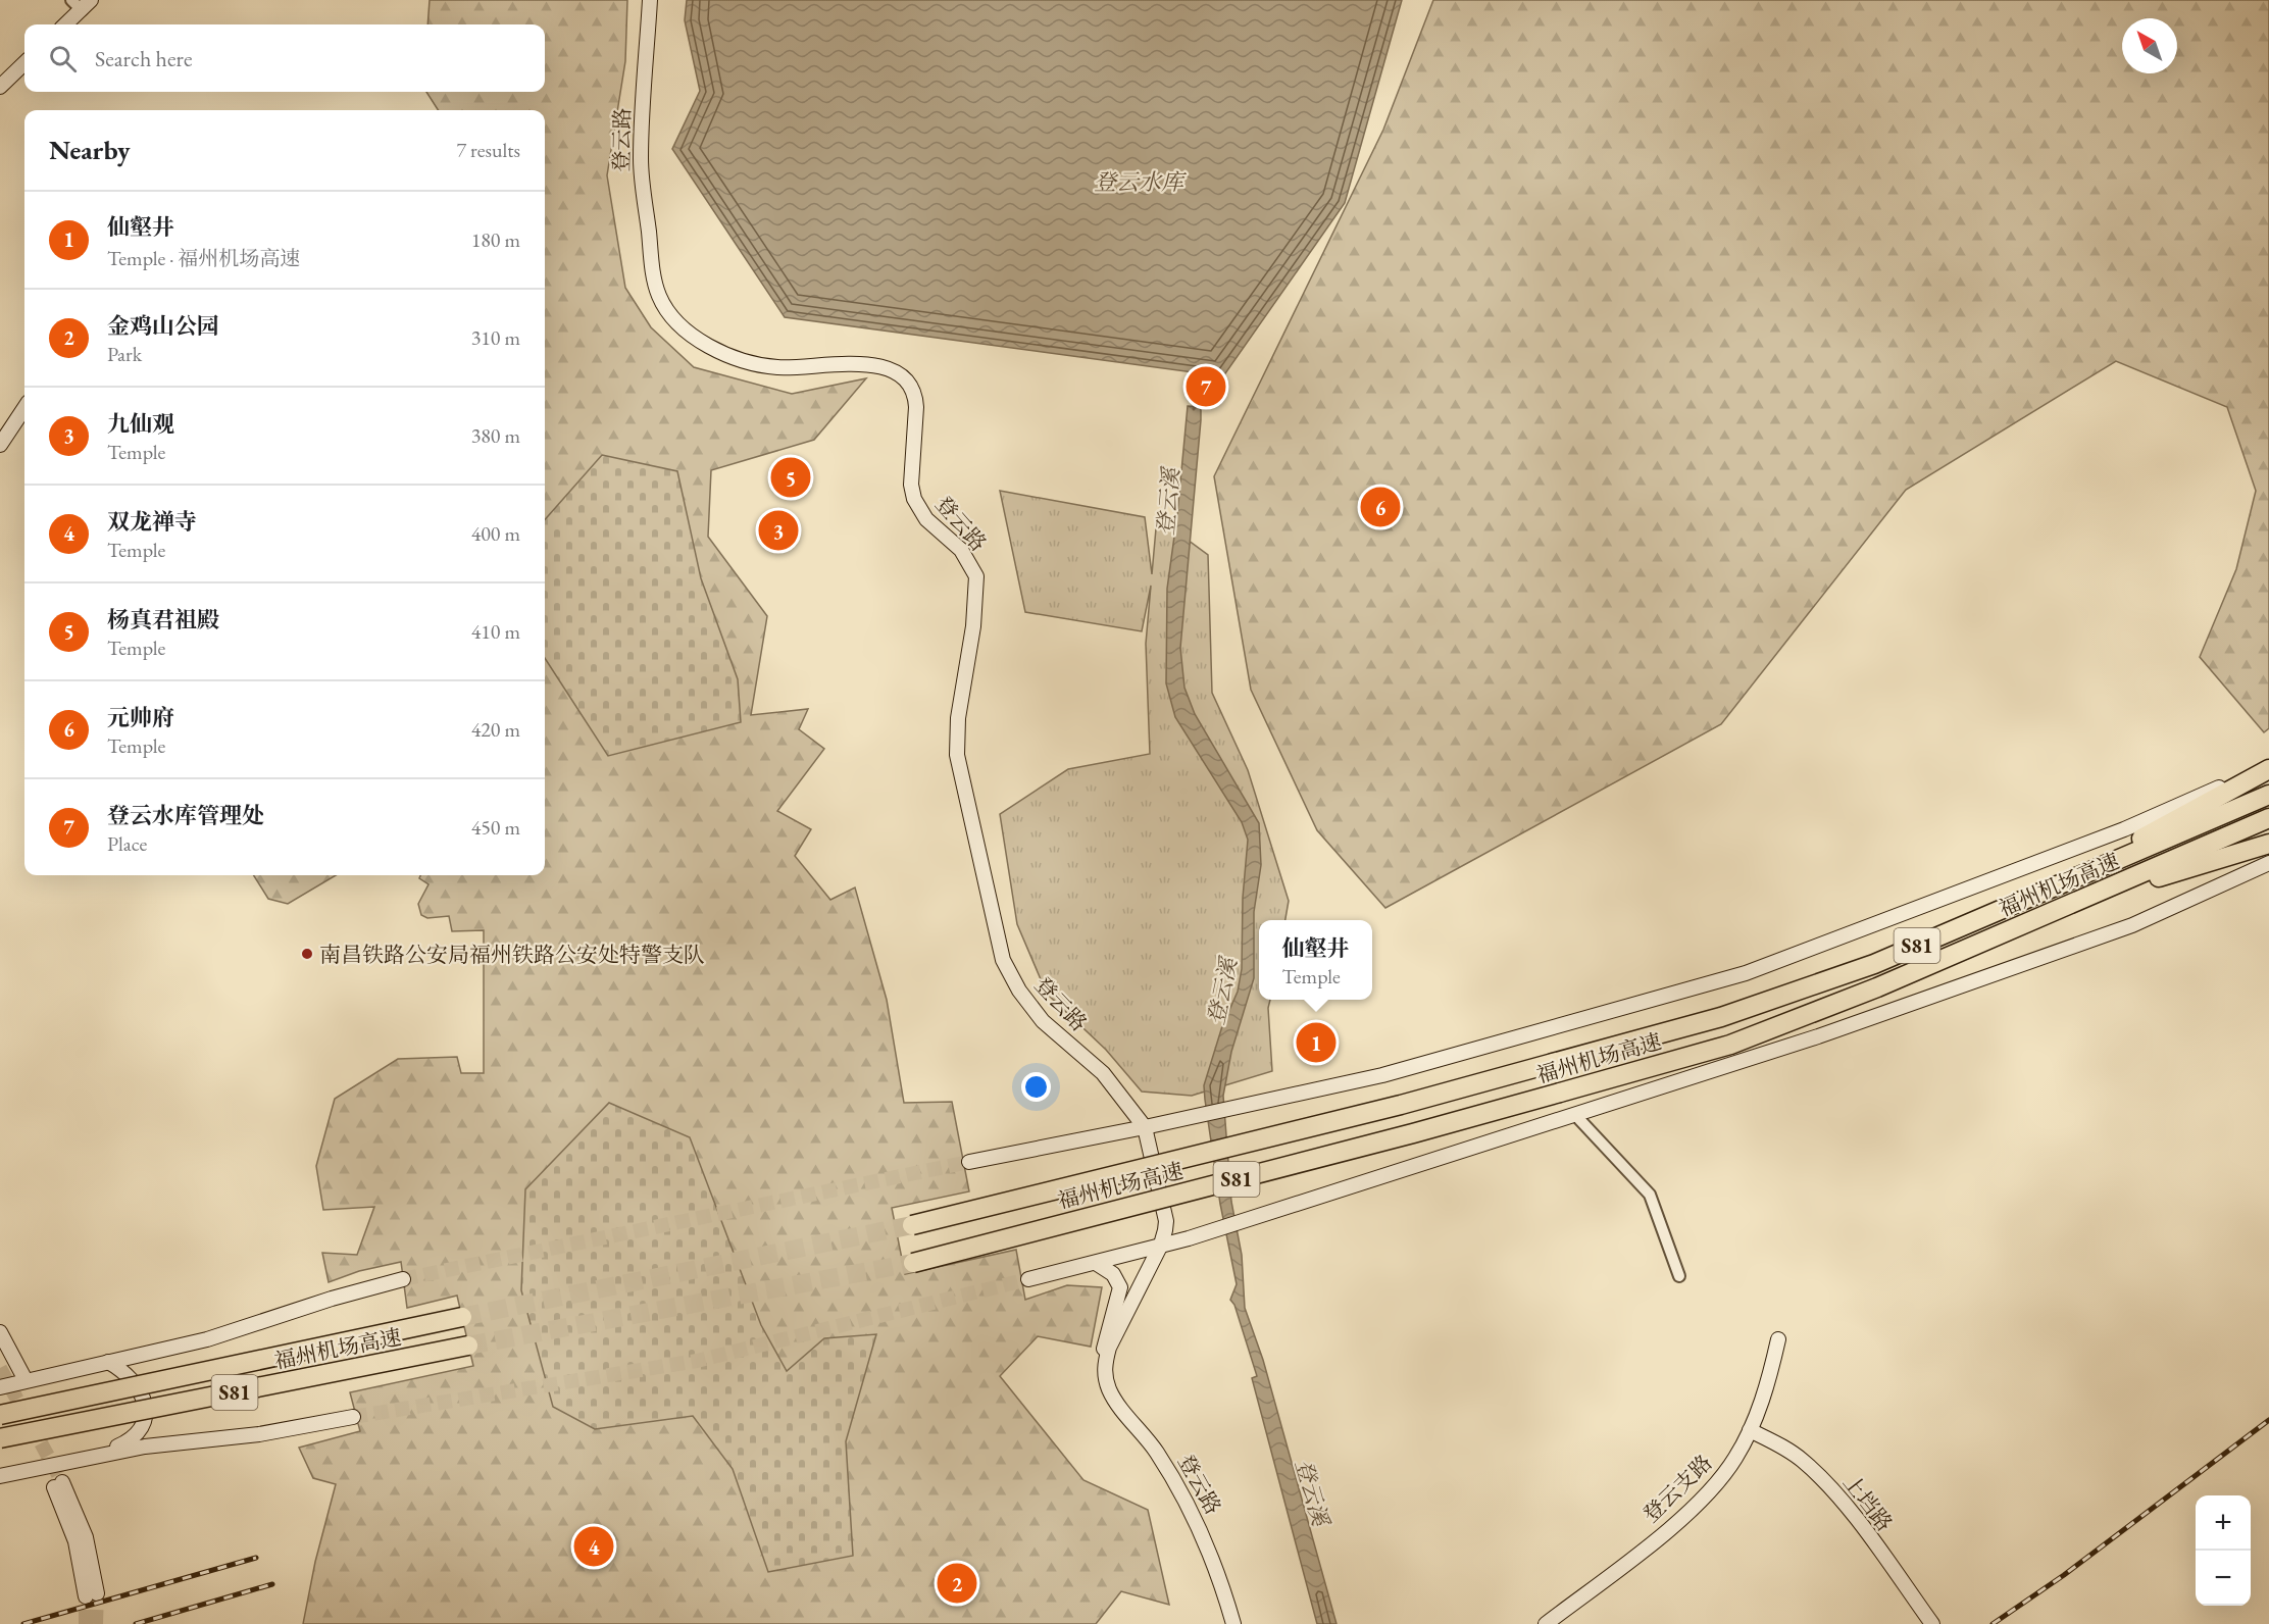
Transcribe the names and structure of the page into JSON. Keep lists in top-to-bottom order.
{
  "streets": {
    "highway": ["福州机场高速", "S81"],
    "main road": ["登云路", "登云支路", "上垱路"]
  },
  "crossings": [
    ["登云支路", "上垱路"]
  ],
  "water": ["登云水库", "登云溪"],
  "places": ["南昌铁路公安局福州铁路公安处特警支队"],
  "north": "top left",
  "page": {
    "search": "Search here",
    "heading": ["Nearby", "7 results"],
    "list": [
      {
        "mark": "1",
        "name": "仙壑井",
        "note": "Temple · 福州机场高速",
        "value": "180 m"
      },
      {
        "mark": "2",
        "name": "金鸡山公园",
        "note": "Park",
        "value": "310 m"
      },
      {
        "mark": "3",
        "name": "九仙观",
        "note": "Temple",
        "value": "380 m"
      },
      {
        "mark": "4",
        "name": "双龙禅寺",
        "note": "Temple",
        "value": "400 m"
      },
      {
        "mark": "5",
        "name": "杨真君祖殿",
        "note": "Temple",
        "value": "410 m"
      },
      {
        "mark": "6",
        "name": "元帅府",
        "note": "Temple",
        "value": "420 m"
      },
      {
        "mark": "7",
        "name": "登云水库管理处",
        "note": "Place",
        "value": "450 m"
      }
    ],
    "pins": [
      "7",
      "5",
      "6",
      "3",
      "1",
      "4",
      "2"
    ],
    "popup": ["仙壑井", "Temple"],
    "map_buttons": ["+", "−"]
  }
}
